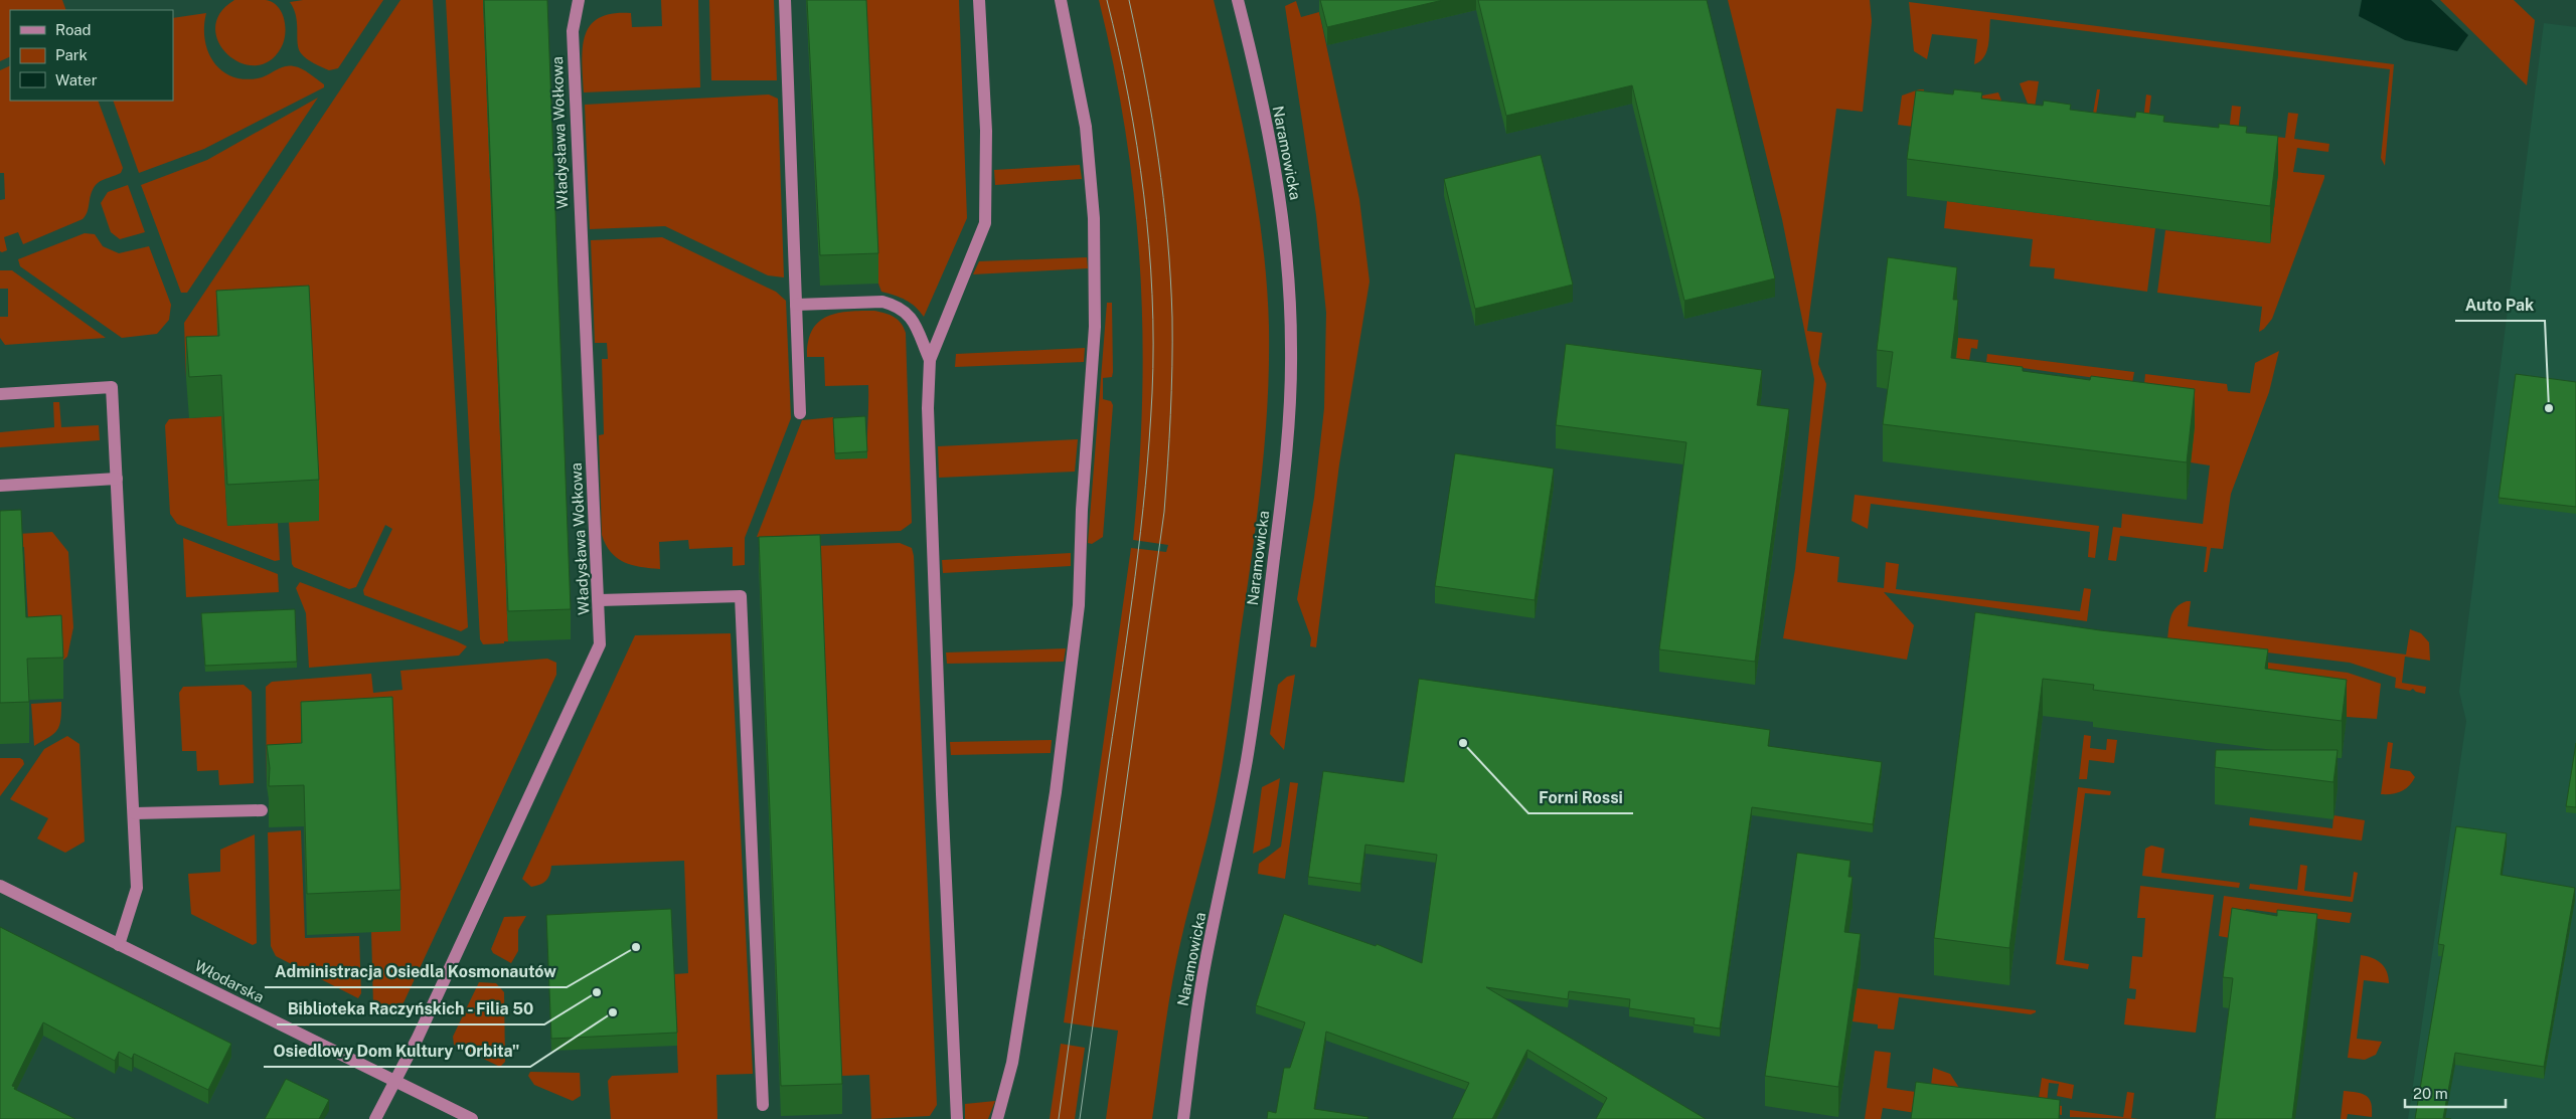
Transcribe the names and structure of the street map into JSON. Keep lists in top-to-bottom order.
{
  "streets": {
    "street": ["Władysława Wołkowa", "Naramowicka", "Włodarska"]
  },
  "crossings": [
    ["Władysława Wołkowa", "Włodarska"]
  ],
  "places": [
    "Auto Pak",
    "Forni Rossi",
    "Administracja Osiedla Kosmonautów",
    "Biblioteka Raczyńskich - Filia 50",
    "Osiedlowy Dom Kultury \"Orbita\""
  ],
  "legend": ["Road", "Park", "Water"],
  "scale_bar": "20 m"
}
